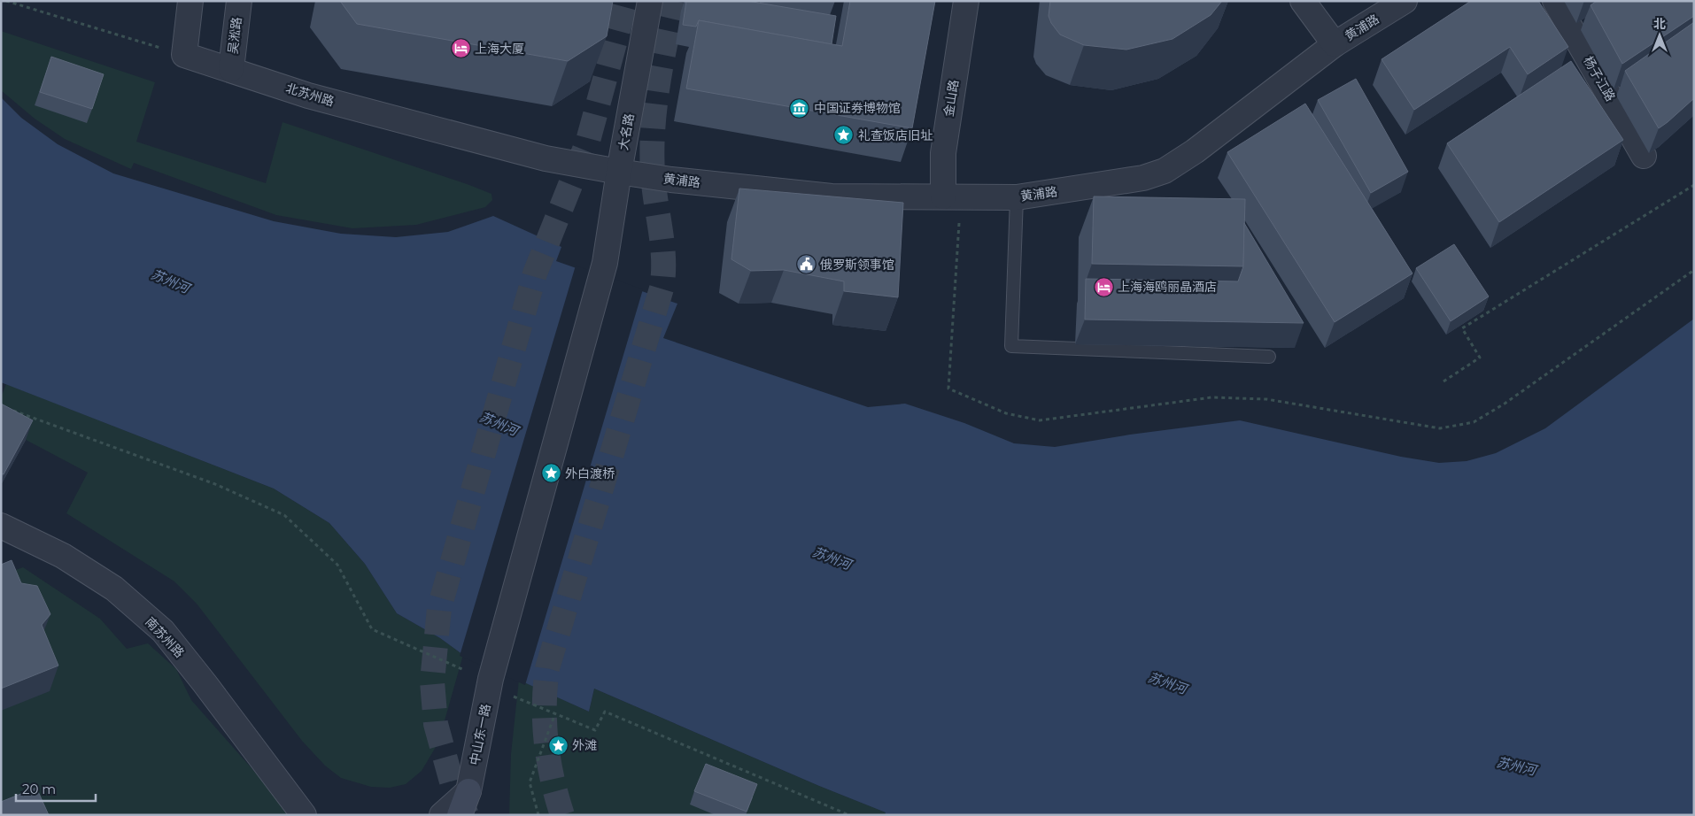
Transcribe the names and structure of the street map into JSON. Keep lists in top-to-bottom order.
{
  "streets": {
    "main road": ["中山东一路"],
    "street": [
      "黄浦路",
      "吴淞路",
      "杨子江路",
      "北苏州路",
      "金山路",
      "大名路",
      "南苏州路"
    ]
  },
  "crossings": [
    ["黄浦路", "北苏州路"],
    ["黄浦路", "金山路"],
    ["黄浦路", "大名路"],
    ["吴淞路", "北苏州路"],
    ["北苏州路", "大名路"],
    ["大名路", "中山东一路"]
  ],
  "water": ["苏州河"],
  "places": {
    "hotel": ["上海大厦", "上海海鸥丽晶酒店"],
    "museum": ["中国证券博物馆"],
    "place": ["礼查饭店旧址", "外白渡桥", "外滩"],
    "public building": ["俄罗斯领事馆"]
  },
  "scale_bar": "20 m",
  "north": "top"
}
